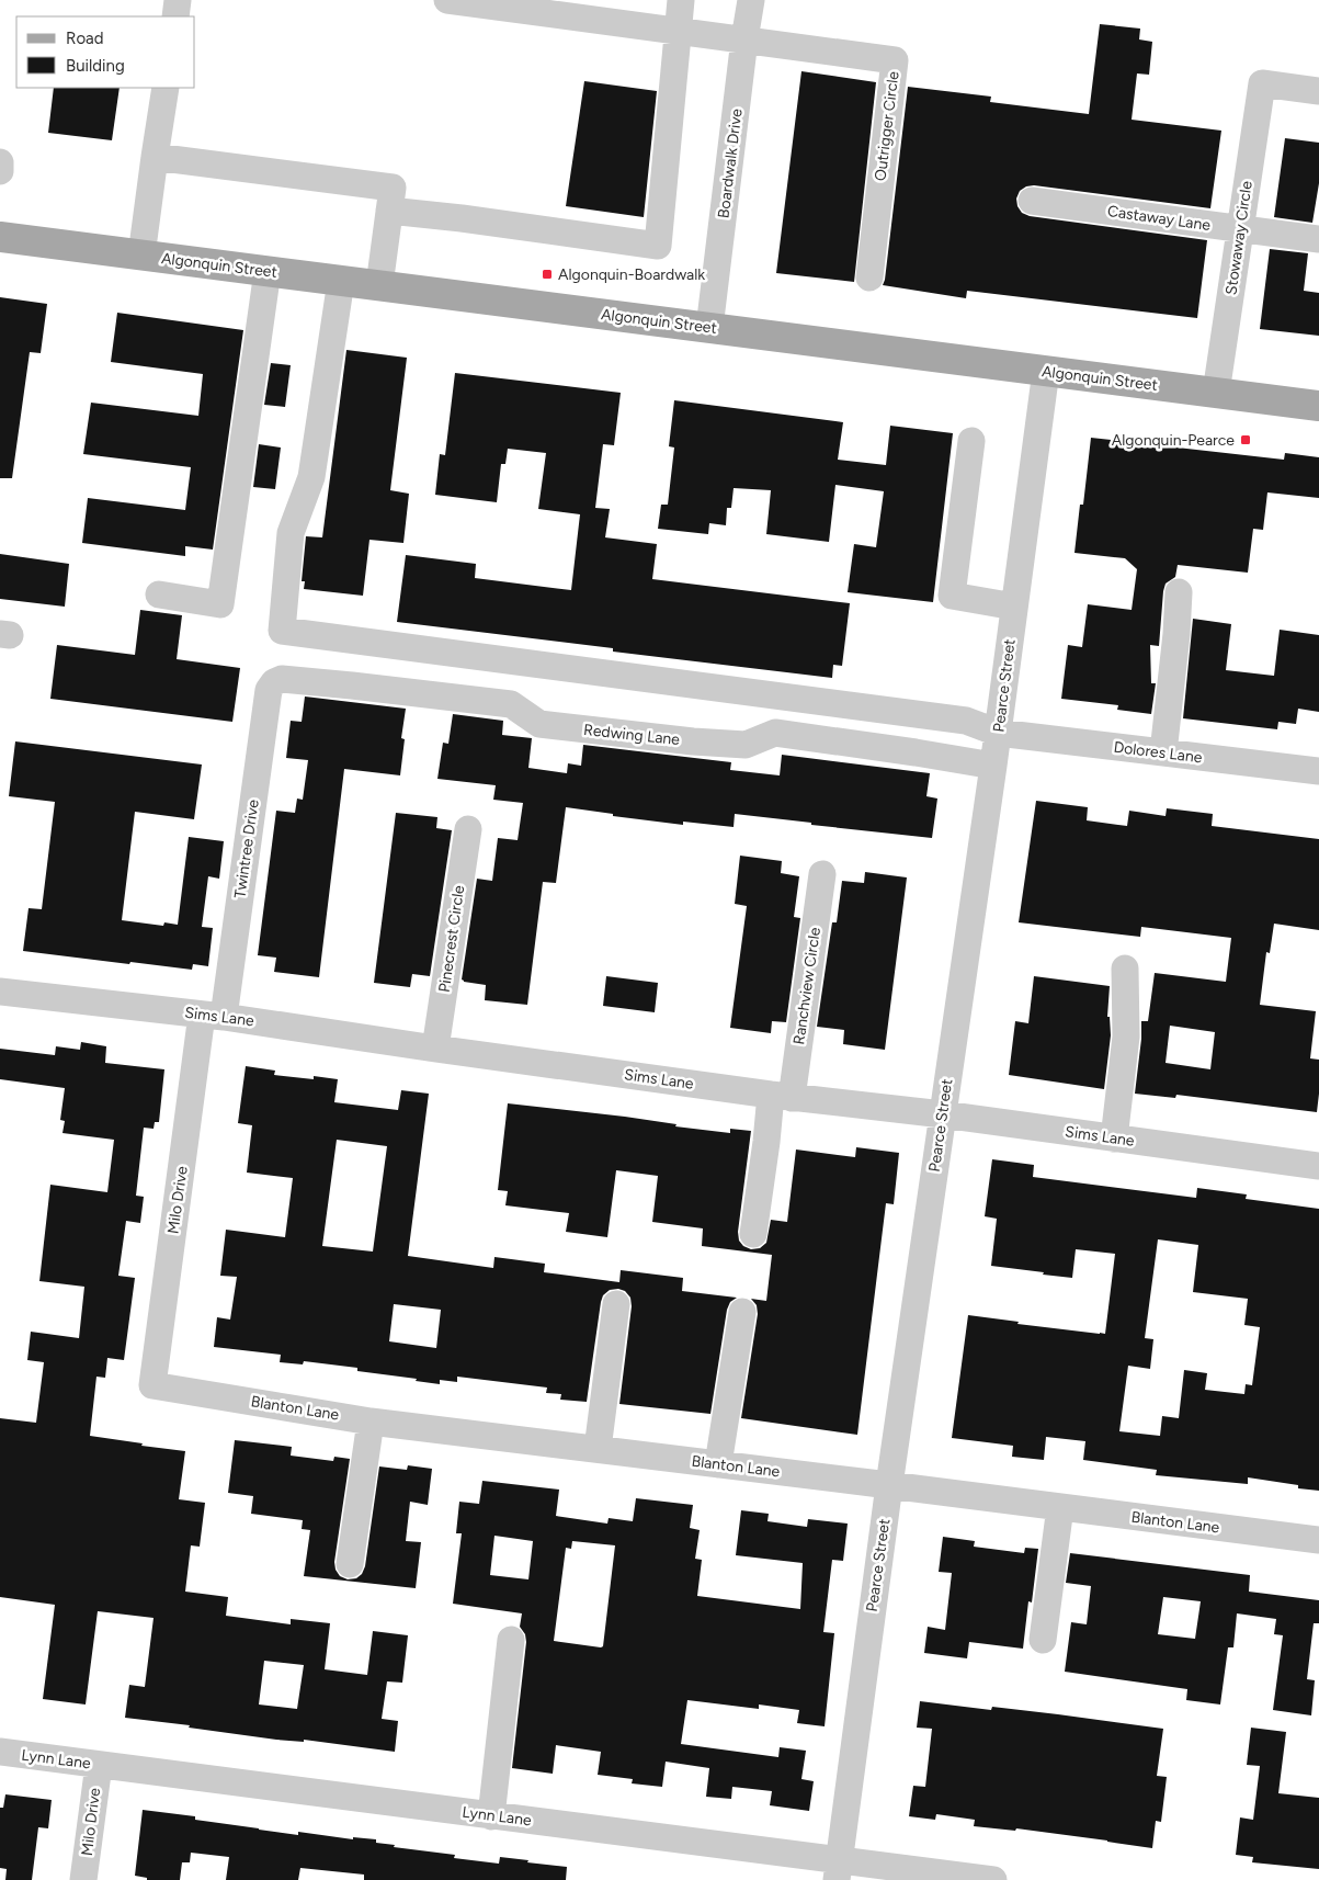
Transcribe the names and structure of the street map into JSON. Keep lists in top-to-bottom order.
{
  "streets": {
    "main road": ["Algonquin Street"],
    "street": [
      "Outrigger Circle",
      "Boardwalk Drive",
      "Castaway Lane",
      "Stowaway Circle",
      "Pearce Street",
      "Redwing Lane",
      "Dolores Lane",
      "Twintree Drive",
      "Pinecrest Circle",
      "Ranchview Circle",
      "Sims Lane",
      "Milo Drive",
      "Blanton Lane",
      "Lynn Lane"
    ]
  },
  "crossings": [
    ["Outrigger Circle", "Boardwalk Drive"],
    ["Boardwalk Drive", "Algonquin Street"],
    ["Castaway Lane", "Stowaway Circle"],
    ["Stowaway Circle", "Algonquin Street"],
    ["Algonquin Street", "Pearce Street"],
    ["Algonquin Street", "Dolores Lane"],
    ["Pearce Street", "Redwing Lane"],
    ["Pearce Street", "Dolores Lane"],
    ["Pearce Street", "Sims Lane"],
    ["Pearce Street", "Blanton Lane"],
    ["Pearce Street", "Lynn Lane"],
    ["Redwing Lane", "Twintree Drive"],
    ["Twintree Drive", "Sims Lane"],
    ["Twintree Drive", "Milo Drive"],
    ["Pinecrest Circle", "Sims Lane"],
    ["Ranchview Circle", "Sims Lane"],
    ["Sims Lane", "Milo Drive"],
    ["Milo Drive", "Blanton Lane"],
    ["Milo Drive", "Lynn Lane"]
  ],
  "places": {
    "transit": ["Algonquin-Boardwalk", "Algonquin-Pearce"]
  },
  "legend": ["Road", "Building"]
}
